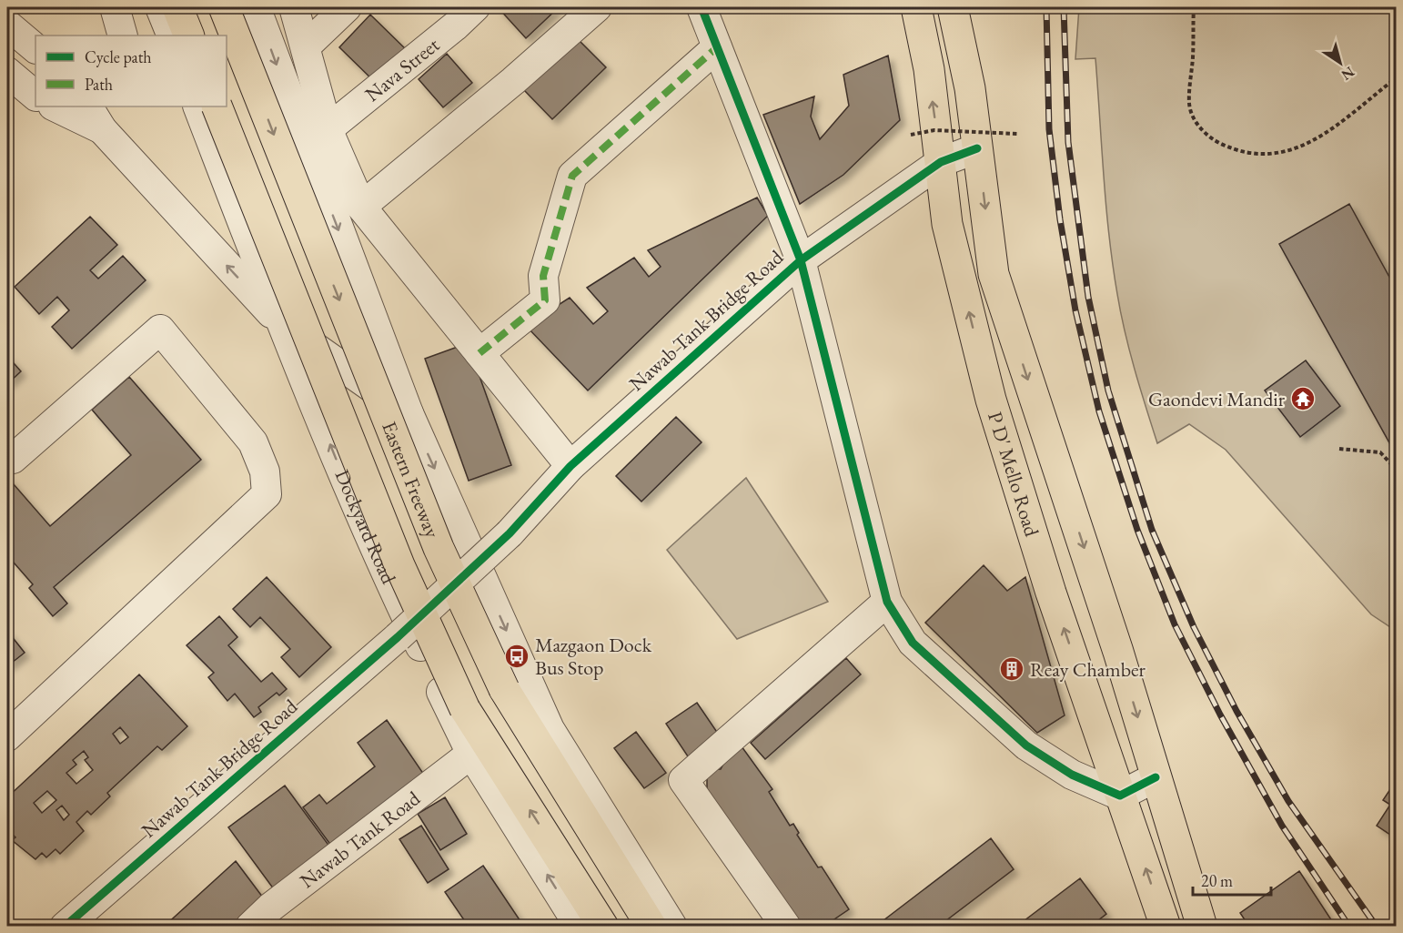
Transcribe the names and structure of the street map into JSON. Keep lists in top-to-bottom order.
{
  "streets": {
    "main road": ["P D' Mello Road", "Eastern Freeway"],
    "street": [
      "Nava Street",
      "Nawab Tank Bridge Road",
      "Dockyard Road",
      "Nawab Tank Road"
    ]
  },
  "crossings": [
    ["Nawab Tank Bridge Road", "P D' Mello Road"],
    ["Nawab Tank Bridge Road", "Dockyard Road"],
    ["Dockyard Road", "Nawab Tank Road"]
  ],
  "places": {
    "temple": ["Gaondevi Mandir"],
    "bus stop": ["Mazgaon Dock Bus Stop"],
    "building": ["Reay Chamber"]
  },
  "legend": ["Cycle path", "Path"],
  "scale_bar": "20 m",
  "north": "bottom right"
}
